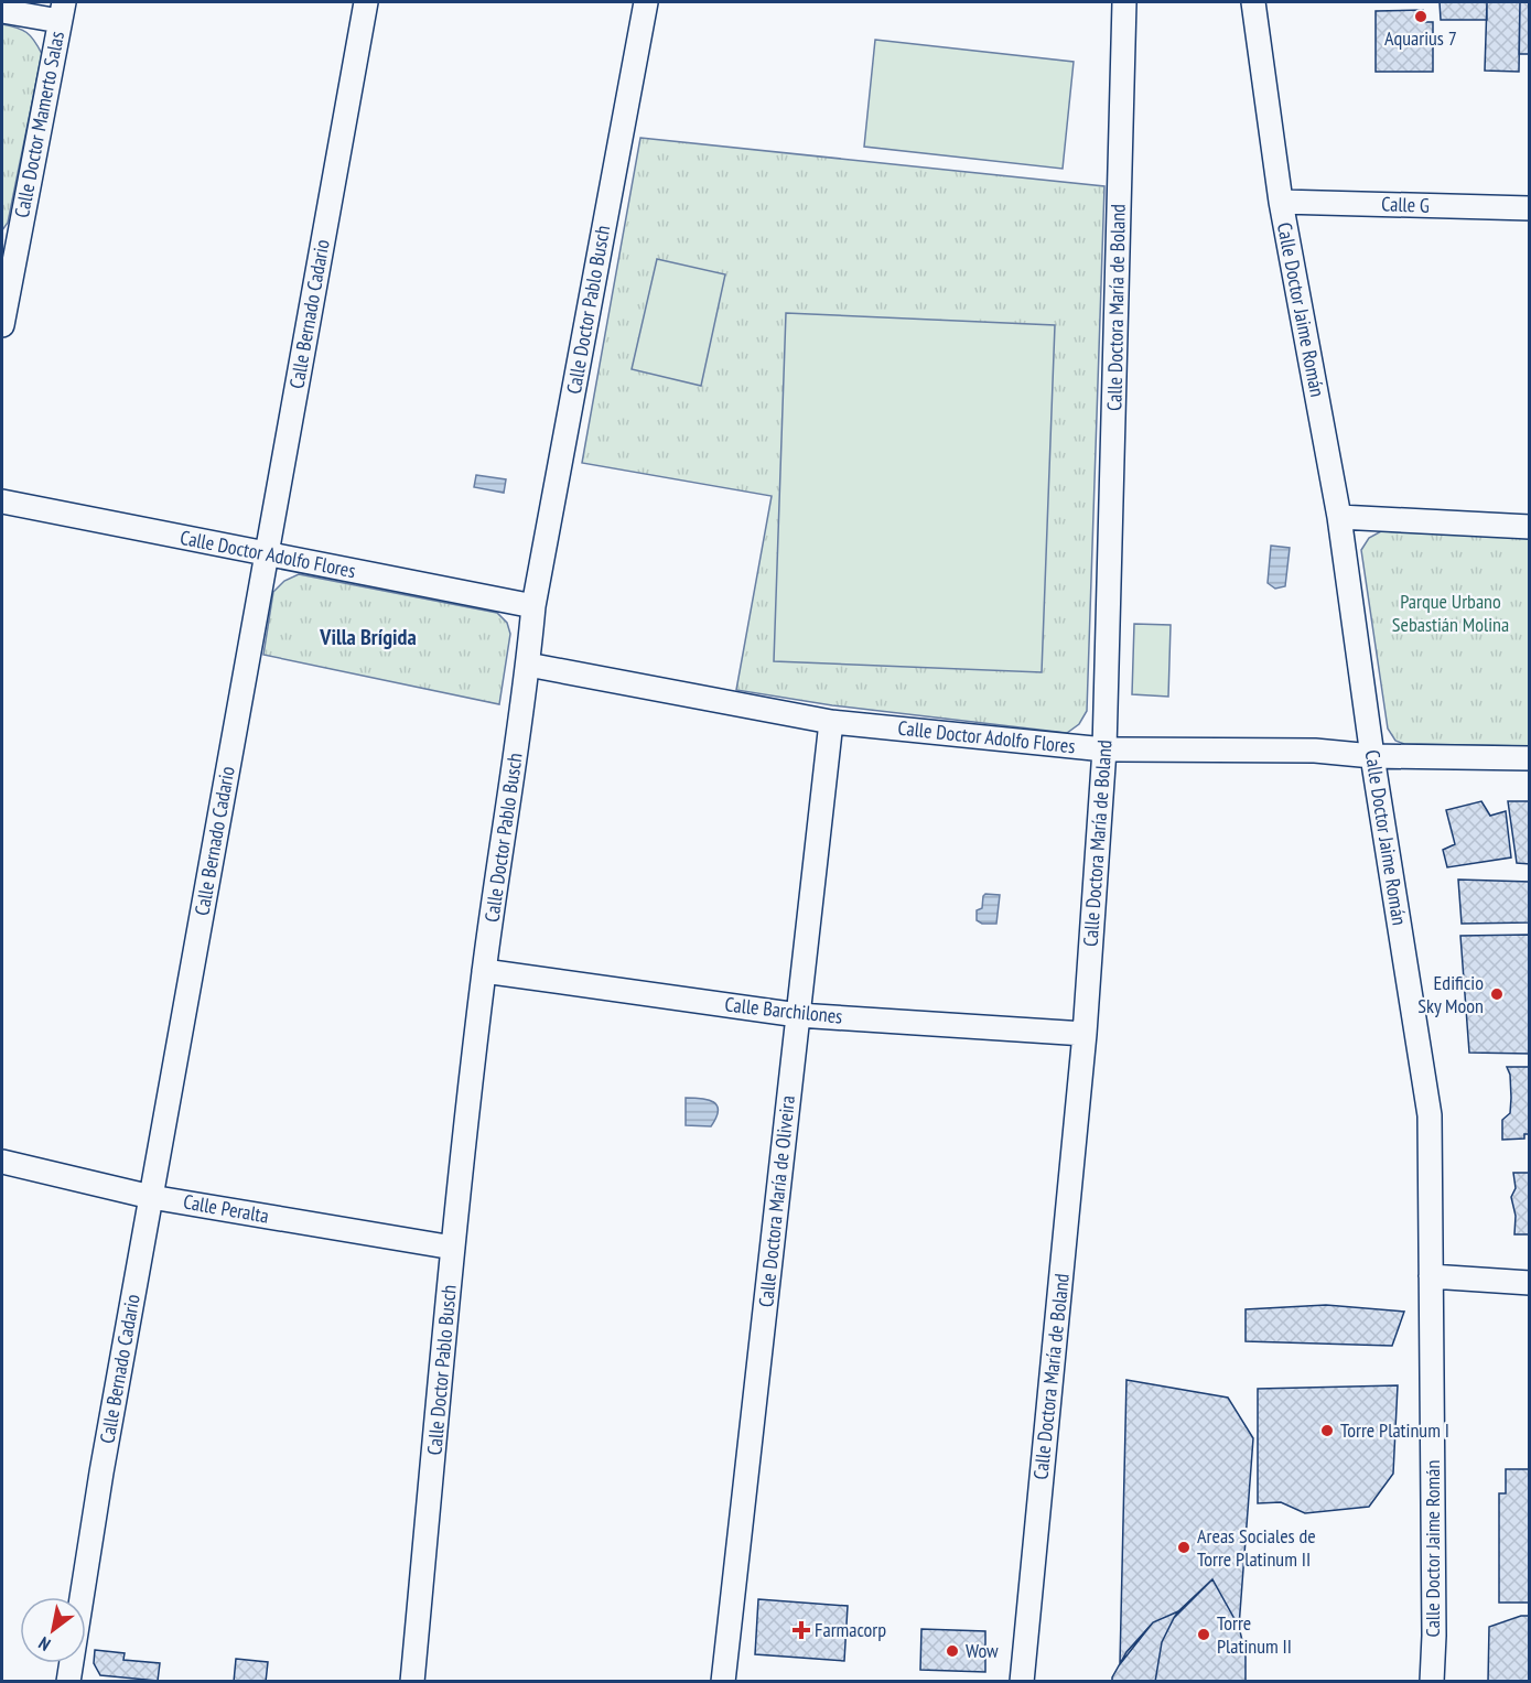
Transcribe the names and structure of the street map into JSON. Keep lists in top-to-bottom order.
{
  "streets": {
    "street": [
      "Calle Doctor Mamerto Salas",
      "Calle G",
      "Calle Doctora María de Boland",
      "Calle Doctor Pablo Busch",
      "Calle Doctor Jaime Román",
      "Calle Bernado Cadario",
      "Calle Doctor Adolfo Flores",
      "Calle Barchilones",
      "Calle Doctora María de Oliveira",
      "Calle Peralta"
    ]
  },
  "crossings": [
    ["Calle G", "Calle Doctor Jaime Román"],
    ["Calle Doctora María de Boland", "Calle Doctor Adolfo Flores"],
    ["Calle Doctora María de Boland", "Calle Barchilones"],
    ["Calle Doctor Pablo Busch", "Calle Doctor Adolfo Flores"],
    ["Calle Doctor Pablo Busch", "Calle Barchilones"],
    ["Calle Doctor Pablo Busch", "Calle Peralta"],
    ["Calle Doctor Jaime Román", "Calle Doctor Adolfo Flores"],
    ["Calle Bernado Cadario", "Calle Doctor Adolfo Flores"],
    ["Calle Bernado Cadario", "Calle Peralta"],
    ["Calle Doctor Adolfo Flores", "Calle Doctora María de Oliveira"],
    ["Calle Barchilones", "Calle Doctora María de Oliveira"]
  ],
  "districts": ["Villa Brígida"],
  "parks": ["Parque Urbano Sebastián Molina"],
  "places": {
    "other": [
      "Aquarius 7",
      "Edificio Sky Moon",
      "Torre Platinum I",
      "Areas Sociales de Torre Platinum II",
      "Torre Platinum II",
      "Wow"
    ],
    "health": ["Farmacorp"]
  },
  "north": "bottom left"
}
